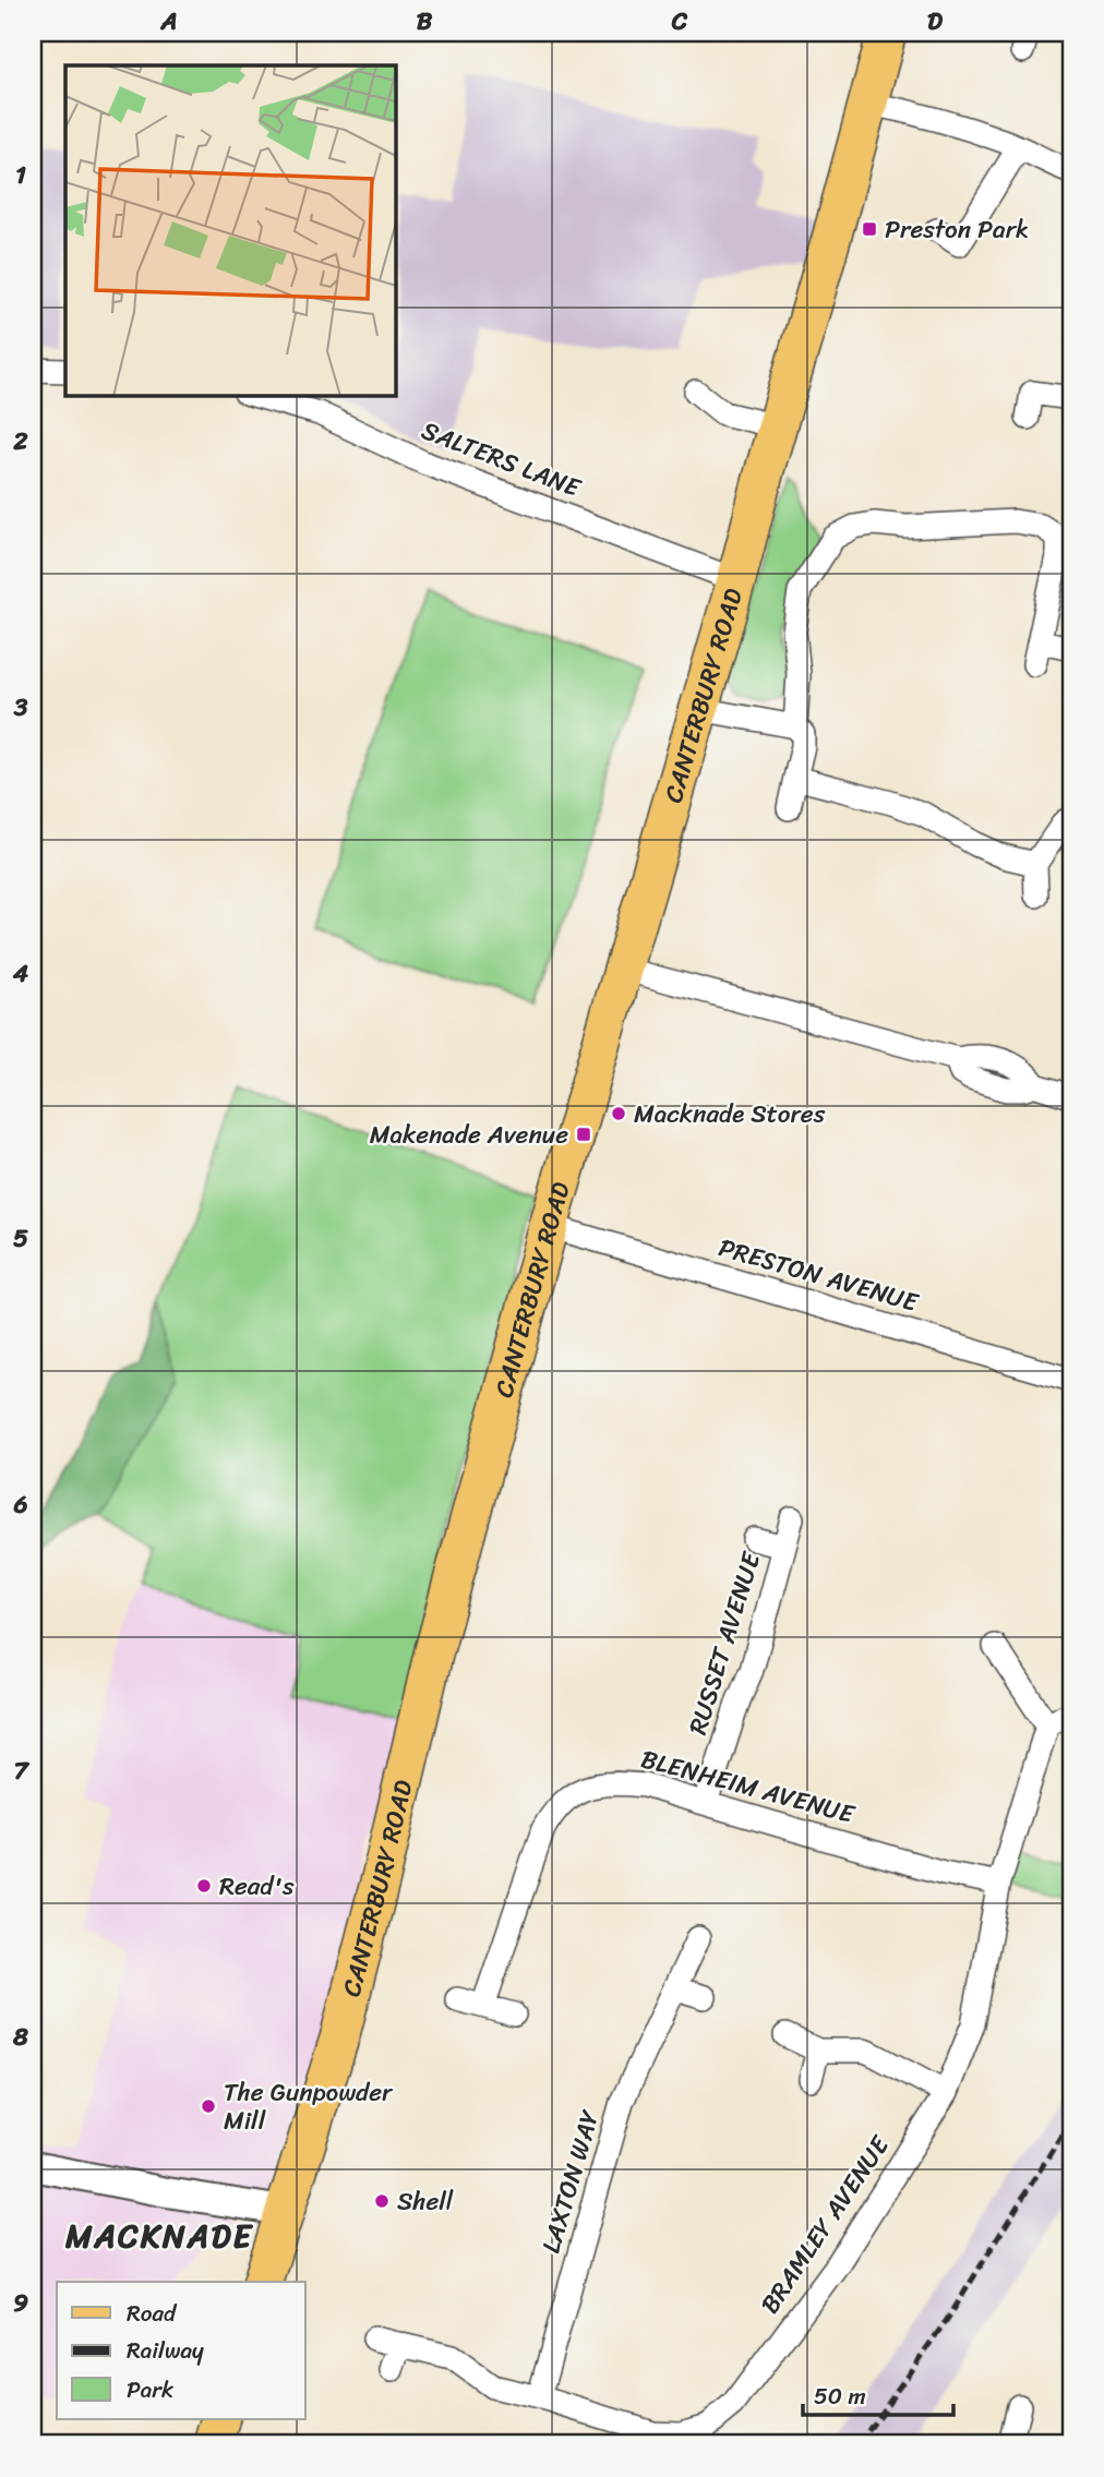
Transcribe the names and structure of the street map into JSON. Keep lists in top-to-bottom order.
{
  "streets": {
    "main road": ["CANTERBURY ROAD"],
    "street": [
      "SALTERS LANE",
      "PRESTON AVENUE",
      "RUSSET AVENUE",
      "BLENHEIM AVENUE",
      "LAXTON WAY",
      "BRAMLEY AVENUE"
    ]
  },
  "crossings": [
    ["SALTERS LANE", "CANTERBURY ROAD"],
    ["CANTERBURY ROAD", "PRESTON AVENUE"],
    ["RUSSET AVENUE", "BLENHEIM AVENUE"],
    ["BLENHEIM AVENUE", "BRAMLEY AVENUE"],
    ["LAXTON WAY", "BRAMLEY AVENUE"]
  ],
  "districts": ["MACKNADE"],
  "places": {
    "transit": ["Preston Park", "Makenade Avenue"],
    "other": [
      "Macknade Stores",
      "Read's",
      "The Gunpowder Mill",
      "Shell"
    ]
  },
  "legend": ["Road", "Railway", "Park"],
  "scale_bar": "50 m",
  "grid": {
    "columns": [
      "A",
      "B",
      "C",
      "D"
    ],
    "rows": [
      "1",
      "2",
      "3",
      "4",
      "5",
      "6",
      "7",
      "8",
      "9"
    ]
  }
}
